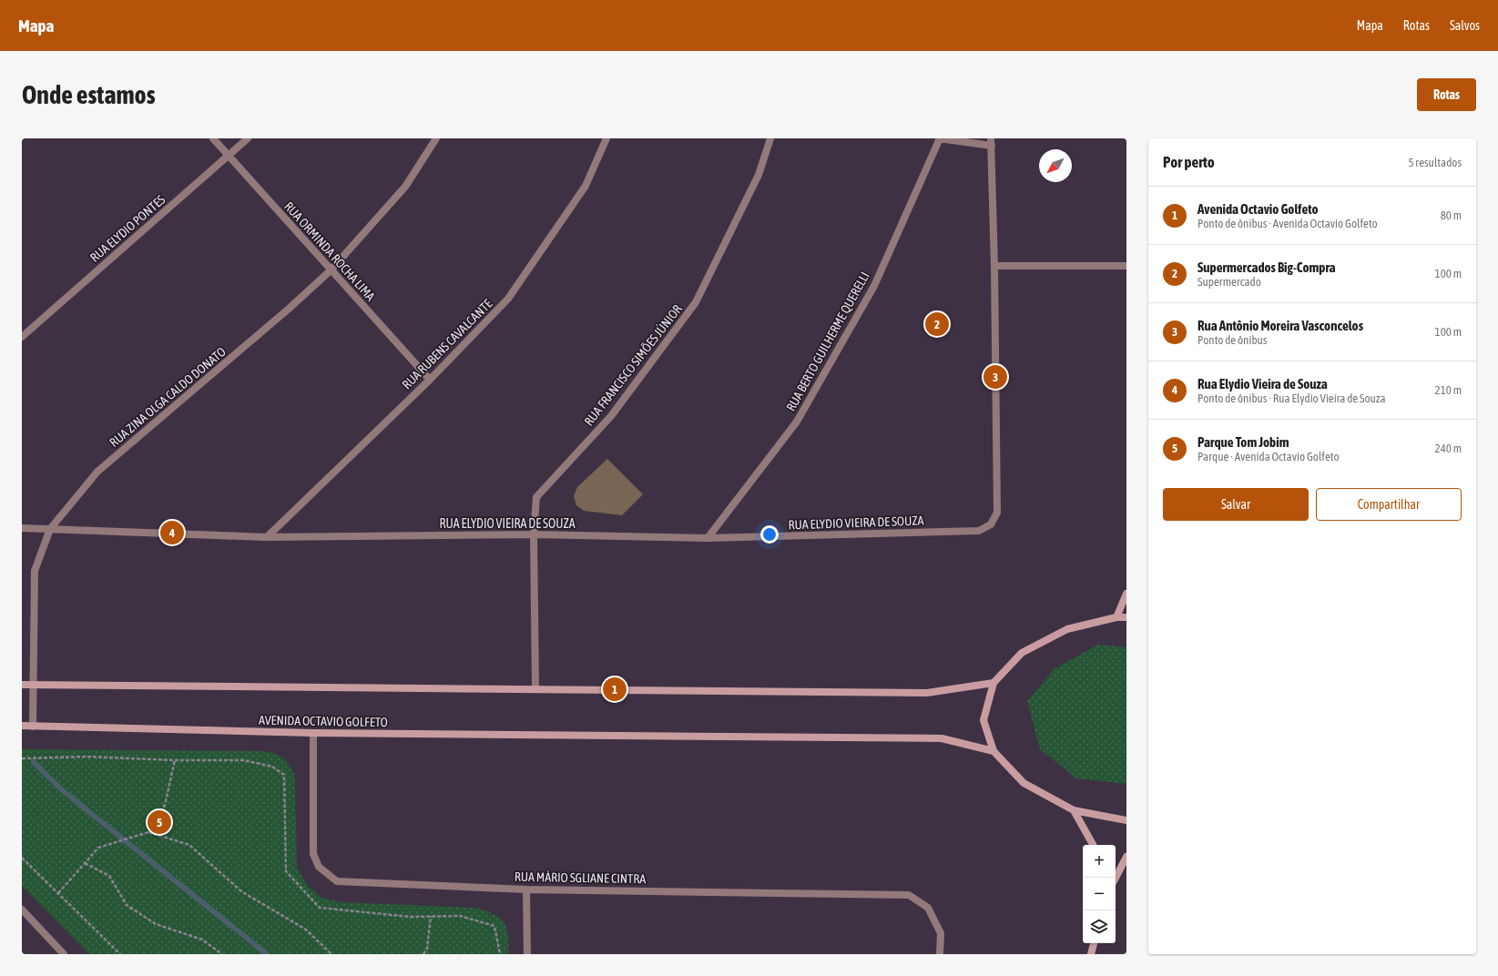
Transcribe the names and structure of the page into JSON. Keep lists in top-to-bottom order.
{
  "streets": {
    "street": [
      "RUA ELYDIO PONTES",
      "RUA ORMINDA ROCHA LIMA",
      "RUA BERTO GUILHERME QUERELLI",
      "RUA RUBENS CAVALCANTE",
      "RUA FRANCISCO SIMÕES JÚNIOR",
      "RUA ZINA OLGA CALDO DONATO",
      "RUA ELYDIO VIEIRA DE SOUZA",
      "AVENIDA OCTAVIO GOLFETO",
      "RUA MÁRIO SGLIANE CINTRA"
    ]
  },
  "crossings": [
    ["RUA ELYDIO PONTES", "RUA ORMINDA ROCHA LIMA"],
    ["RUA ORMINDA ROCHA LIMA", "RUA RUBENS CAVALCANTE"],
    ["RUA ORMINDA ROCHA LIMA", "RUA ZINA OLGA CALDO DONATO"],
    ["RUA BERTO GUILHERME QUERELLI", "RUA ELYDIO VIEIRA DE SOUZA"],
    ["RUA RUBENS CAVALCANTE", "RUA ELYDIO VIEIRA DE SOUZA"],
    ["RUA FRANCISCO SIMÕES JÚNIOR", "RUA ELYDIO VIEIRA DE SOUZA"],
    ["RUA ZINA OLGA CALDO DONATO", "RUA ELYDIO VIEIRA DE SOUZA"],
    ["RUA ZINA OLGA CALDO DONATO", "AVENIDA OCTAVIO GOLFETO"],
    ["AVENIDA OCTAVIO GOLFETO", "RUA MÁRIO SGLIANE CINTRA"]
  ],
  "north": "bottom left",
  "page": {
    "header": "Mapa",
    "nav": ["Mapa", "Rotas", "Salvos"],
    "buttons": [
      "Rotas",
      ["Salvar", "Compartilhar"]
    ],
    "title": "Onde estamos",
    "heading": ["Por perto", "5 resultados"],
    "list": [
      {
        "mark": "1",
        "name": "Avenida Octavio Golfeto",
        "note": "Ponto de ônibus · Avenida Octavio Golfeto",
        "value": "80 m"
      },
      {
        "mark": "2",
        "name": "Supermercados Big-Compra",
        "note": "Supermercado",
        "value": "100 m"
      },
      {
        "mark": "3",
        "name": "Rua Antônio Moreira Vasconcelos",
        "note": "Ponto de ônibus",
        "value": "100 m"
      },
      {
        "mark": "4",
        "name": "Rua Elydio Vieira de Souza",
        "note": "Ponto de ônibus · Rua Elydio Vieira de Souza",
        "value": "210 m"
      },
      {
        "mark": "5",
        "name": "Parque Tom Jobim",
        "note": "Parque · Avenida Octavio Golfeto",
        "value": "240 m"
      }
    ],
    "pins": [
      "2",
      "3",
      "4",
      "1",
      "5"
    ],
    "map_buttons": ["+", "−"]
  }
}
